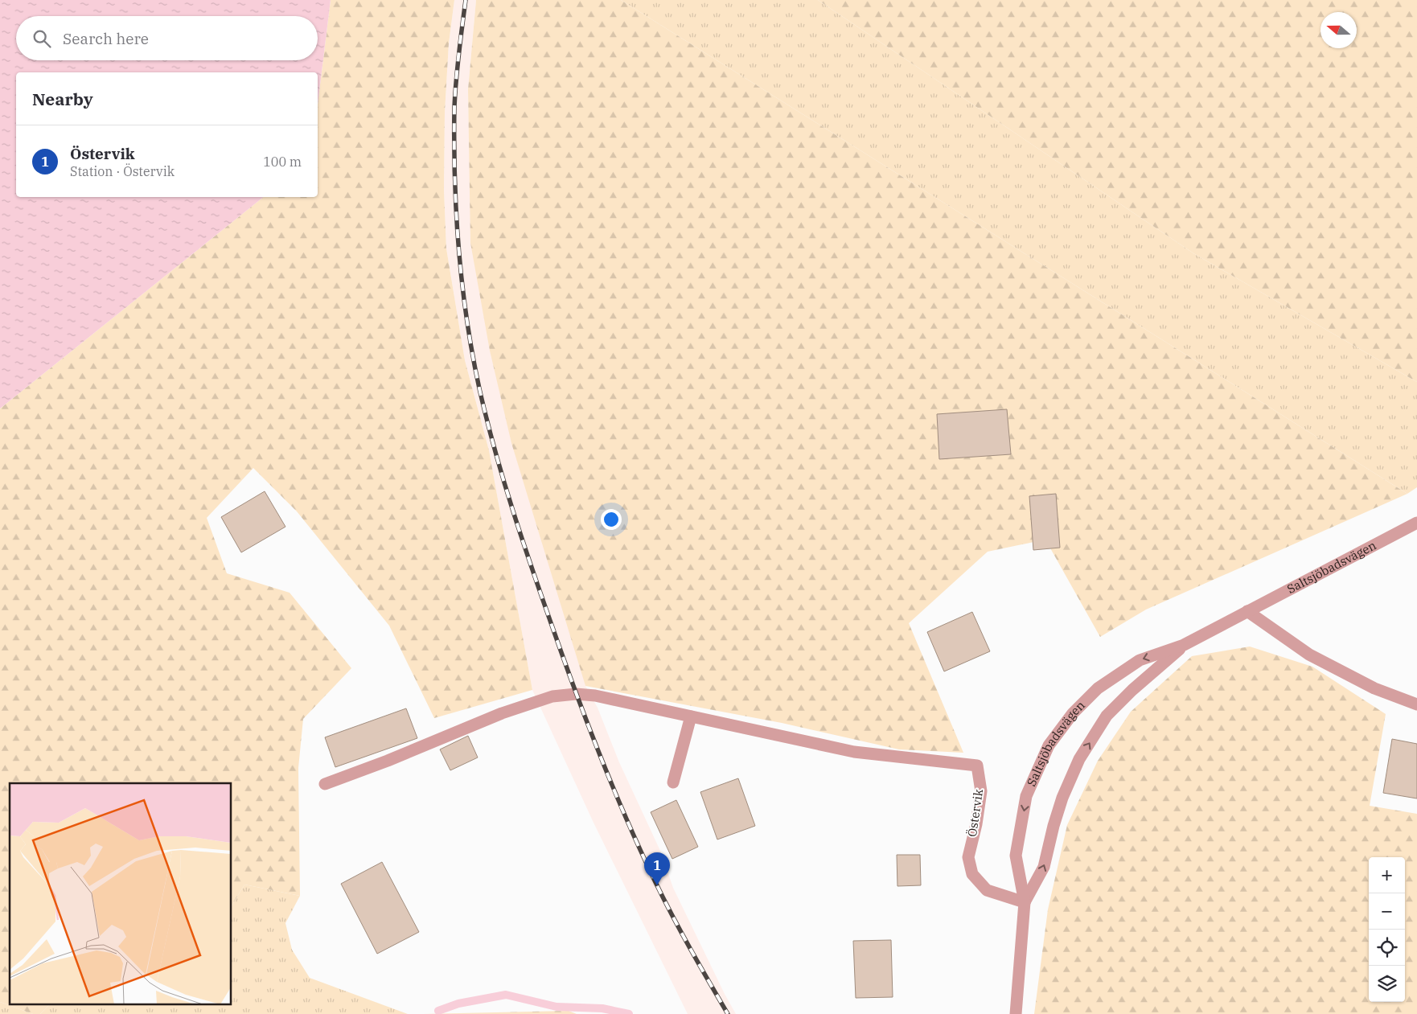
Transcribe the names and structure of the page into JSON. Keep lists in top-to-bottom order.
{
  "streets": {
    "street": ["Saltsjöbadsvägen", "Östervik"]
  },
  "crossings": [
    ["Saltsjöbadsvägen", "Östervik"]
  ],
  "north": "left",
  "page": {
    "search": "Search here",
    "heading": "Nearby",
    "list": [
      {
        "mark": "1",
        "name": "Östervik",
        "note": "Station · Östervik",
        "value": "100 m"
      }
    ],
    "pins": "1",
    "map_buttons": ["+", "−"]
  }
}
